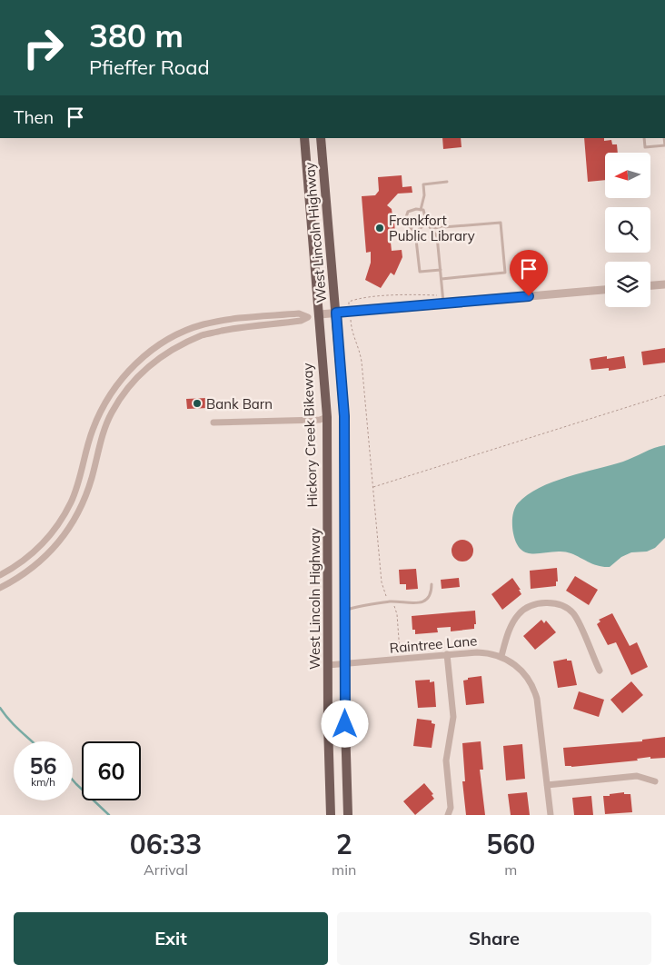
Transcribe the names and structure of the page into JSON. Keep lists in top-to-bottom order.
{
  "streets": {
    "main road": ["West Lincoln Highway"],
    "street": ["Raintree Lane"]
  },
  "crossings": [
    ["West Lincoln Highway", "Raintree Lane"]
  ],
  "places": ["Frankfort Public Library", "Bank Barn"],
  "north": "left",
  "page": {
    "turn": ["380 m", "Pfieffer Road"],
    "then": "Then",
    "speed": "56 km/h",
    "limit": "60",
    "eta": [
      "06:33",
      "Arrival",
      "2",
      "min",
      "560",
      "m"
    ],
    "buttons": ["Exit", "Share"]
  }
}
